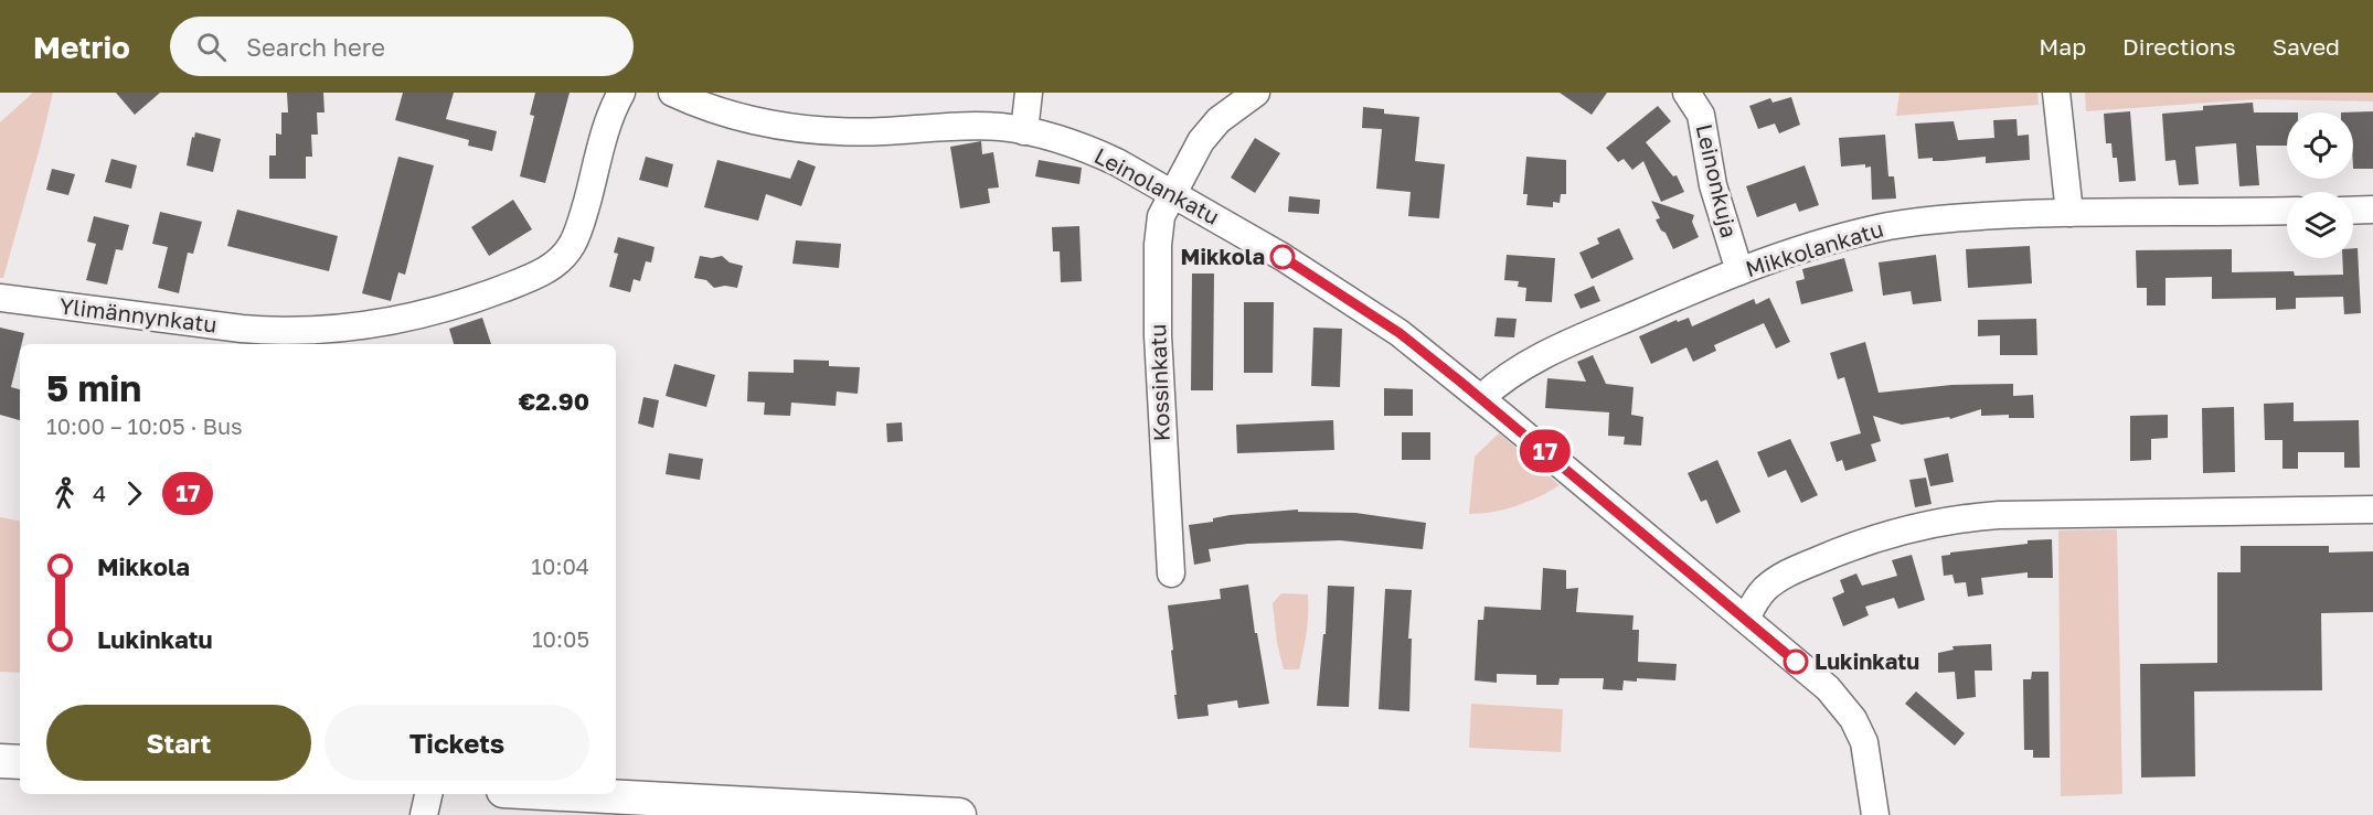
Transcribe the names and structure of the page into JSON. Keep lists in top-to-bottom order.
{
  "streets": {
    "street": [
      "Leinonkuja",
      "Leinolankatu",
      "Mikkolankatu",
      "Ylimännynkatu",
      "Kossinkatu"
    ]
  },
  "crossings": [
    ["Leinonkuja", "Mikkolankatu"],
    ["Leinolankatu", "Mikkolankatu"],
    ["Leinolankatu", "Kossinkatu"]
  ],
  "places": ["Mikkola", "Lukinkatu"],
  "lines": ["bus line 17"],
  "page": {
    "header": "Metrio",
    "search": "Search here",
    "nav": ["Map", "Directions", "Saved"],
    "on_map": "17",
    "heading": ["5 min", "10:00 – 10:05 · Bus", "€2.90"],
    "legs": ["4", "17"],
    "list": [
      {
        "name": "Mikkola",
        "value": "10:04"
      },
      {
        "name": "Lukinkatu",
        "value": "10:05"
      }
    ],
    "buttons": ["Start", "Tickets"]
  }
}
